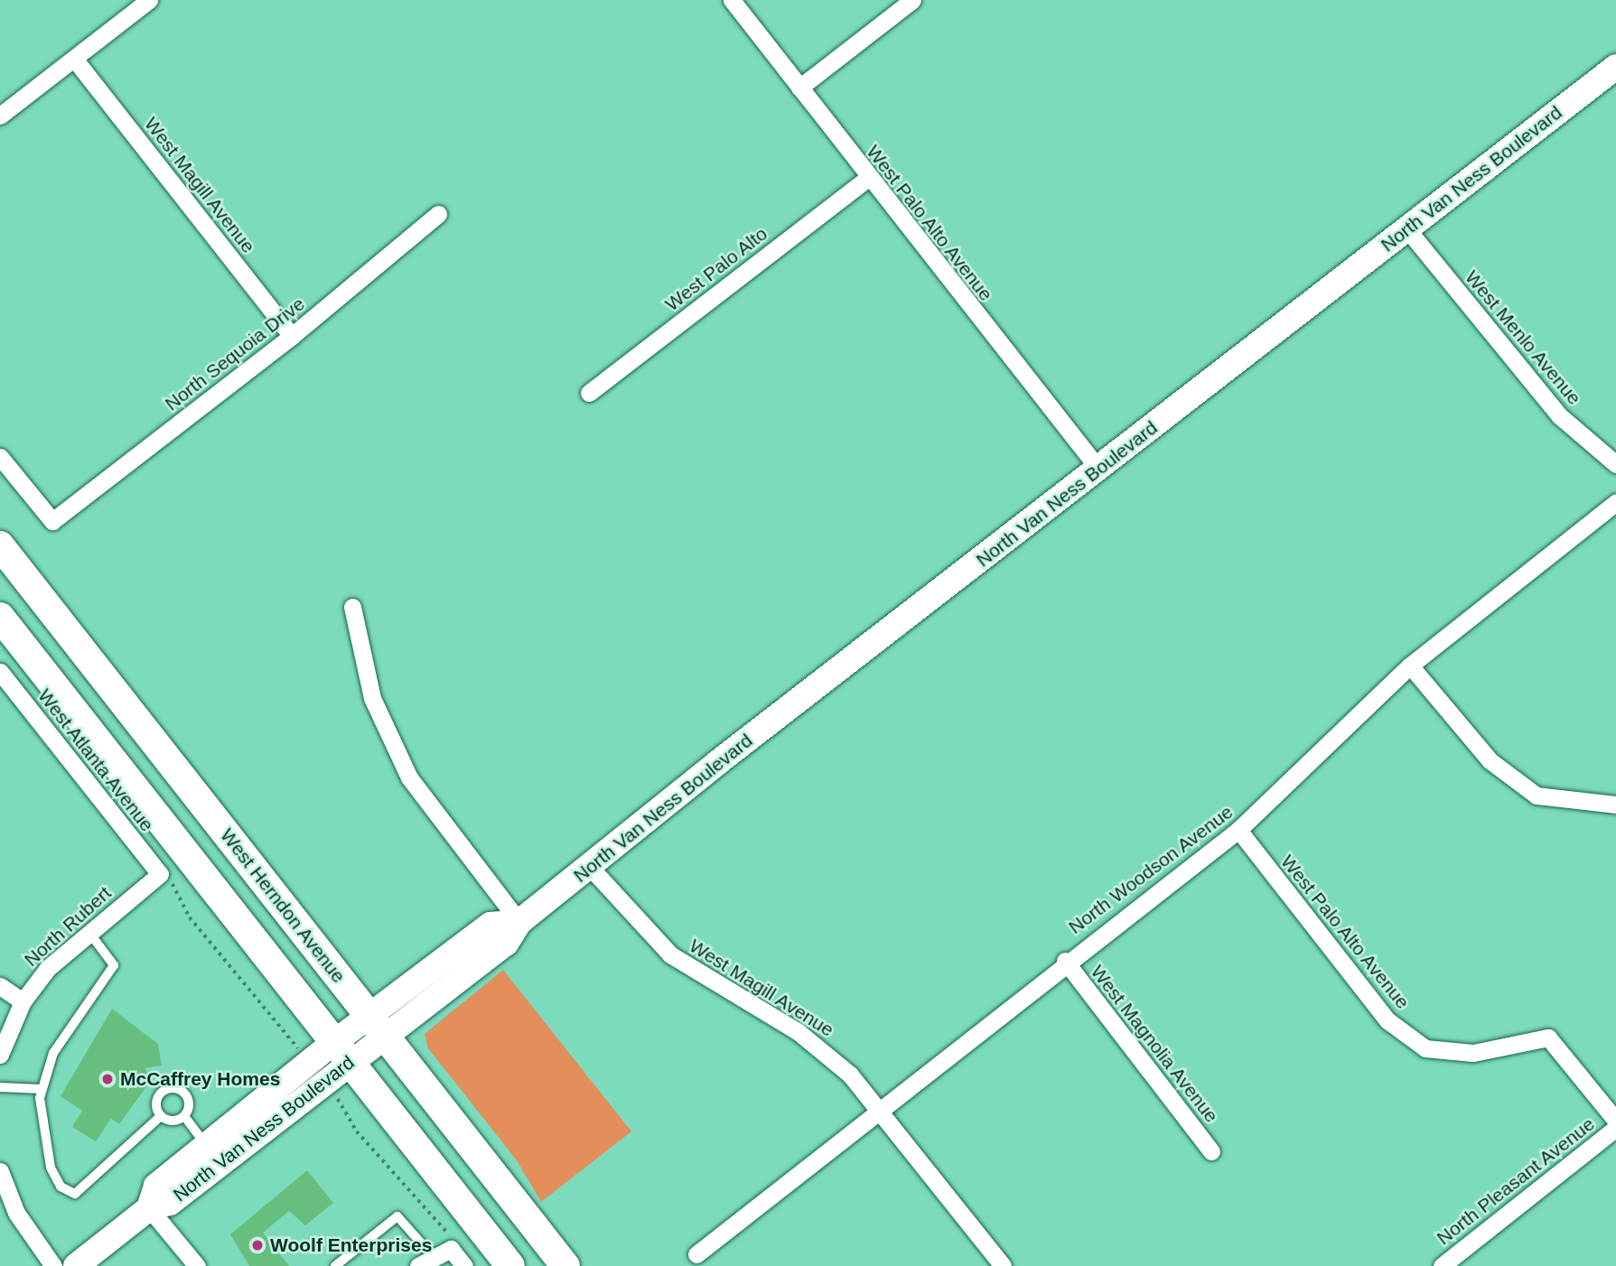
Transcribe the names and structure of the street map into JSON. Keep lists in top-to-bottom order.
{
  "streets": {
    "main road": ["West Herndon Avenue"],
    "street": [
      "North Van Ness Boulevard",
      "West Magill Avenue",
      "West Palo Alto Avenue",
      "West Palo Alto",
      "West Menlo Avenue",
      "North Sequoia Drive",
      "West Atlanta Avenue",
      "North Woodson Avenue",
      "North Rubert",
      "West Magnolia Avenue",
      "North Pleasant Avenue"
    ]
  },
  "crossings": [
    ["North Van Ness Boulevard", "West Magill Avenue"],
    ["North Van Ness Boulevard", "West Palo Alto Avenue"],
    ["North Van Ness Boulevard", "West Menlo Avenue"],
    ["North Van Ness Boulevard", "West Herndon Avenue"],
    ["West Magill Avenue", "North Sequoia Drive"],
    ["West Magill Avenue", "North Woodson Avenue"],
    ["West Palo Alto Avenue", "West Palo Alto"],
    ["West Palo Alto Avenue", "North Woodson Avenue"],
    ["West Atlanta Avenue", "North Rubert"],
    ["North Woodson Avenue", "West Magnolia Avenue"]
  ],
  "places": ["McCaffrey Homes", "Woolf Enterprises"]
}
